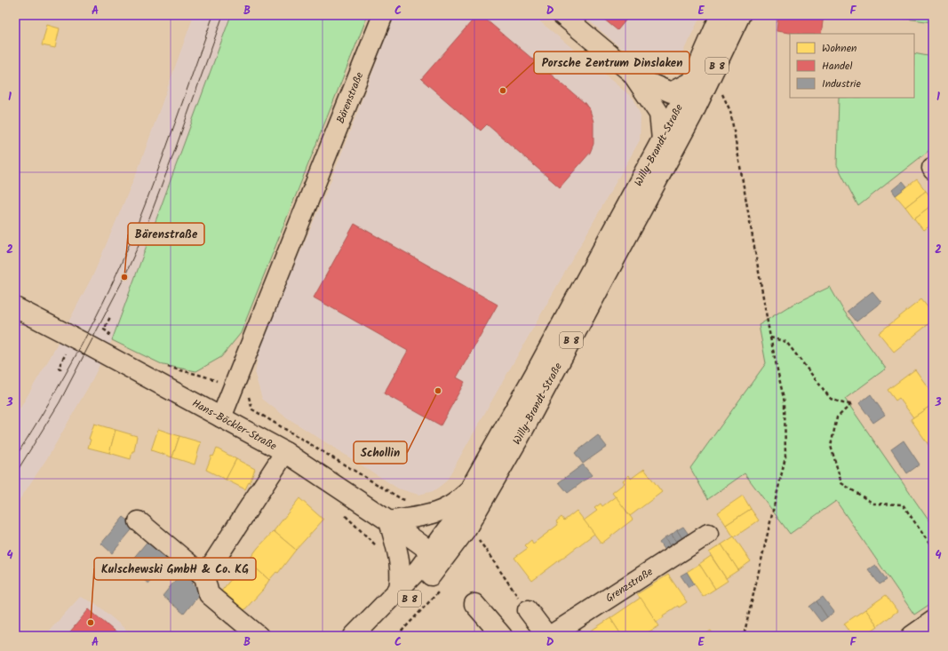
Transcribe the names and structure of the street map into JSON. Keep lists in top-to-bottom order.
{
  "streets": {
    "main road": [
      "B 8",
      "Bärenstraße",
      "Willy-Brandt-Straße",
      "Hans-Böckler-Straße",
      "Grenzstraße"
    ]
  },
  "crossings": [
    ["B 8", "Willy-Brandt-Straße"],
    ["Bärenstraße", "Hans-Böckler-Straße"],
    ["Willy-Brandt-Straße", "Hans-Böckler-Straße"]
  ],
  "places": [
    "Porsche Zentrum Dinslaken",
    "Bärenstraße",
    "Schollin",
    "Kulschewski GmbH & Co. KG"
  ],
  "legend": ["Wohnen", "Handel", "Industrie"],
  "grid": {
    "columns": [
      "A",
      "B",
      "C",
      "D",
      "E",
      "F"
    ],
    "rows": [
      "1",
      "2",
      "3",
      "4"
    ]
  }
}
